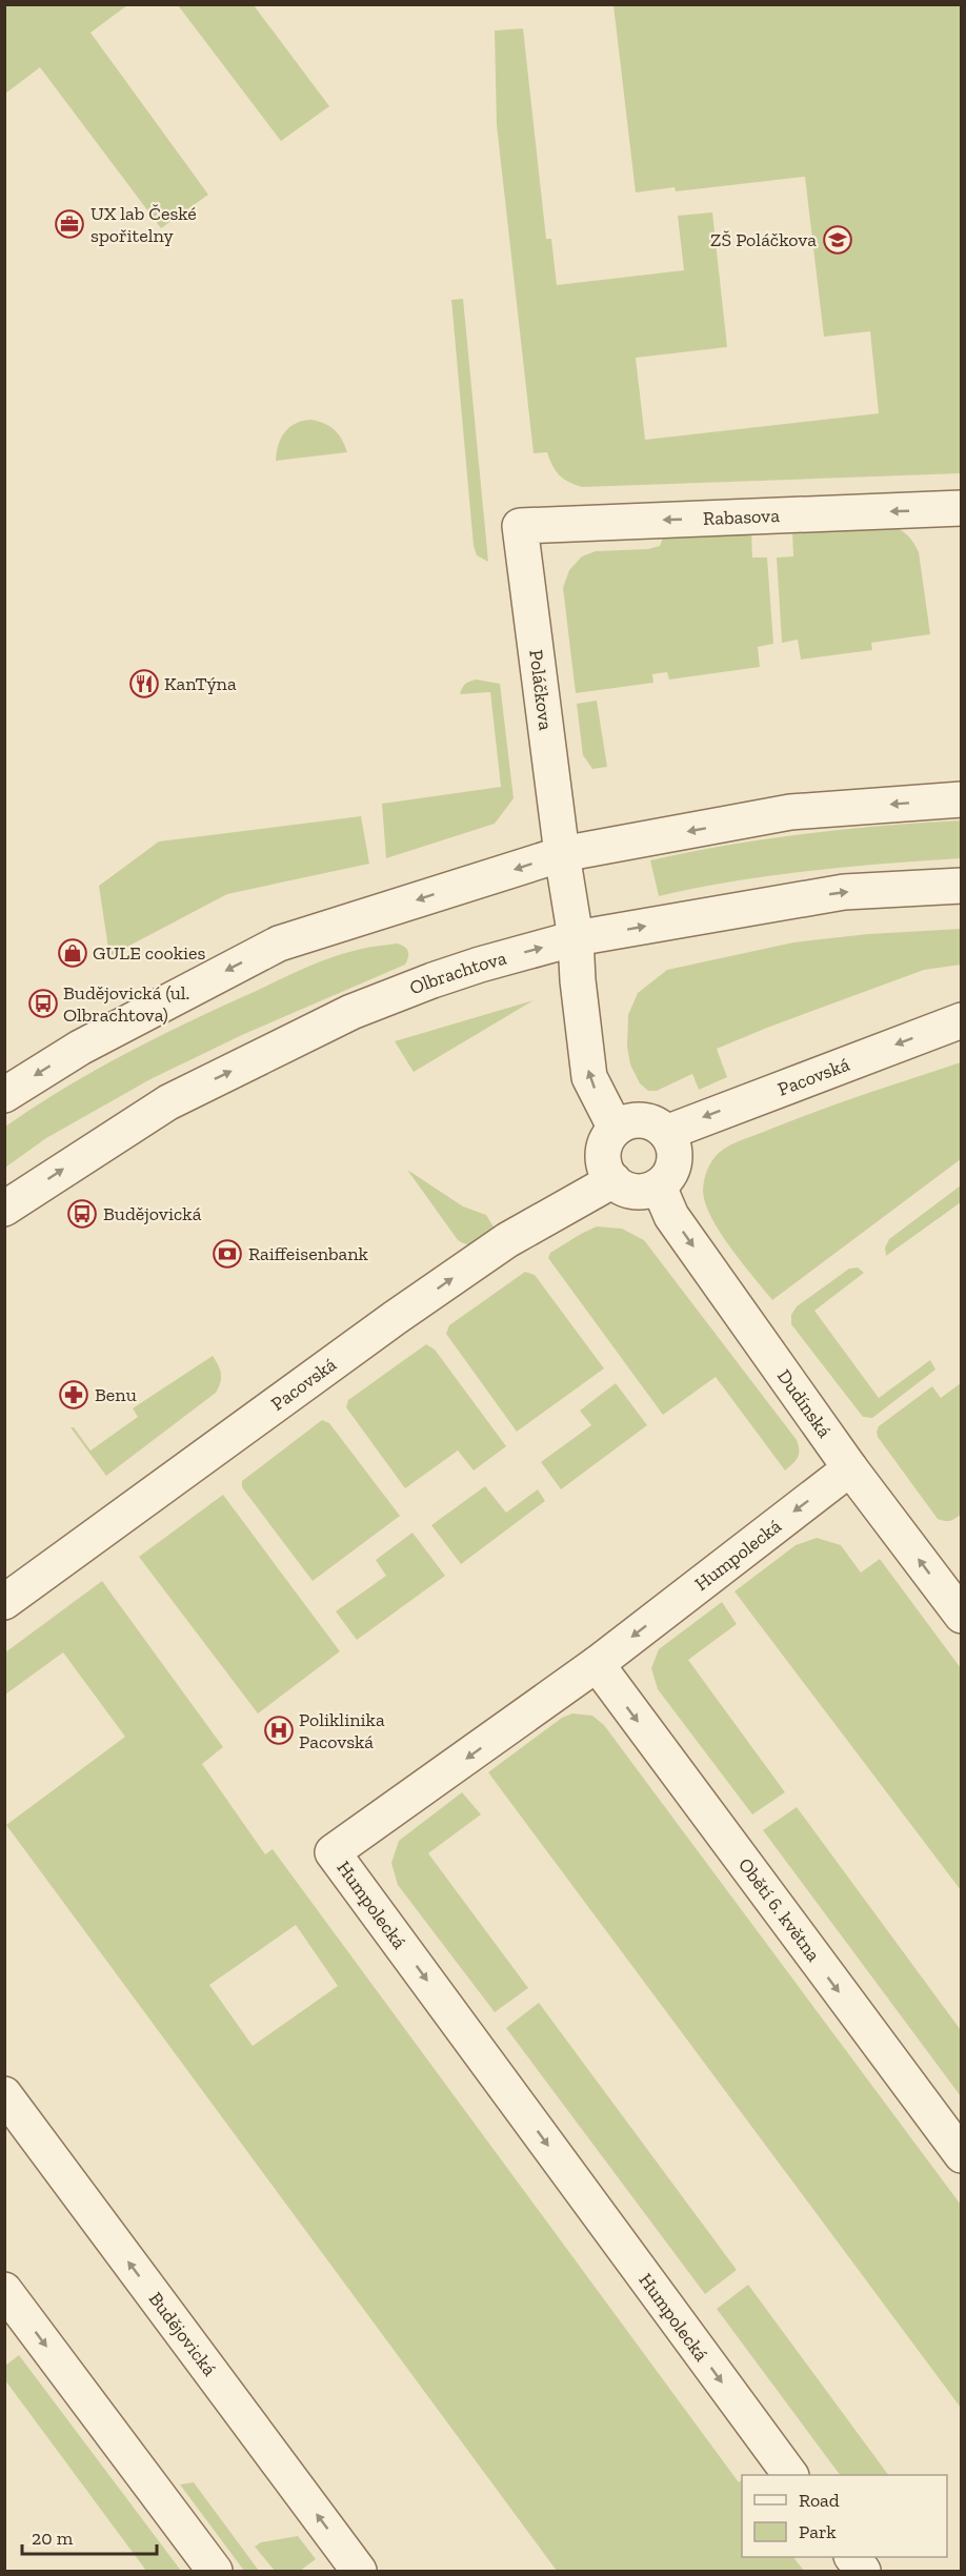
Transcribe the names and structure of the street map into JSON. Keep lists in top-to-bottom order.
{
  "streets": {
    "street": [
      "Rabasova",
      "Poláčkova",
      "Olbrachtova",
      "Pacovská",
      "Dudínská",
      "Humpolecká",
      "Obětí 6. května",
      "Budějovická"
    ]
  },
  "crossings": [
    ["Rabasova", "Poláčkova"],
    ["Poláčkova", "Olbrachtova"],
    ["Pacovská", "Dudínská"],
    ["Dudínská", "Humpolecká"],
    ["Humpolecká", "Obětí 6. května"]
  ],
  "one_way": ["Obětí 6. května"],
  "places": {
    "office": ["UX lab České spořitelny"],
    "school or university": ["ZŠ Poláčkova"],
    "restaurant": ["KanTýna"],
    "shop": ["GULE cookies"],
    "bus stop": ["Budějovická (ul. Olbrachtova)", "Budějovická"],
    "bank": ["Raiffeisenbank"],
    "pharmacy": ["Benu"],
    "hospital": ["Poliklinika Pacovská"]
  },
  "legend": ["Road", "Park"],
  "scale_bar": "20 m"
}
